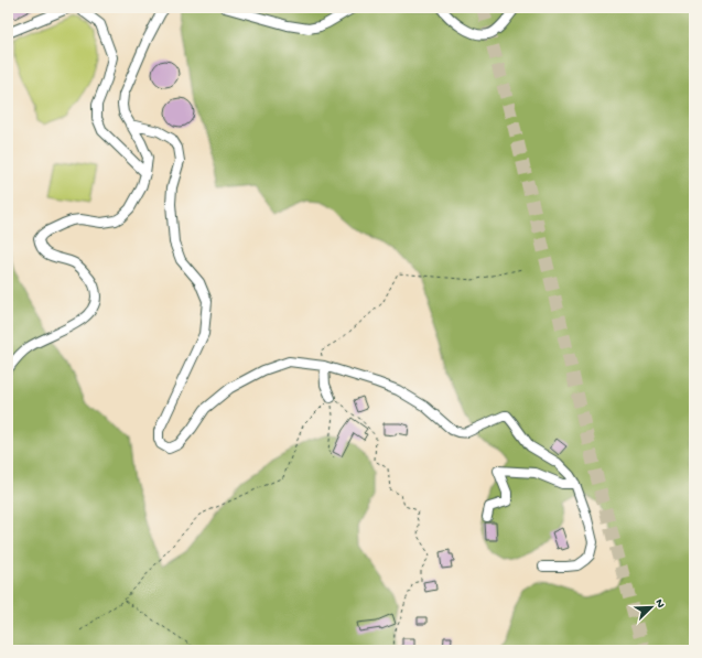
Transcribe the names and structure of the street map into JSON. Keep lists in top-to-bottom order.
{
  "north": "top right"
}
